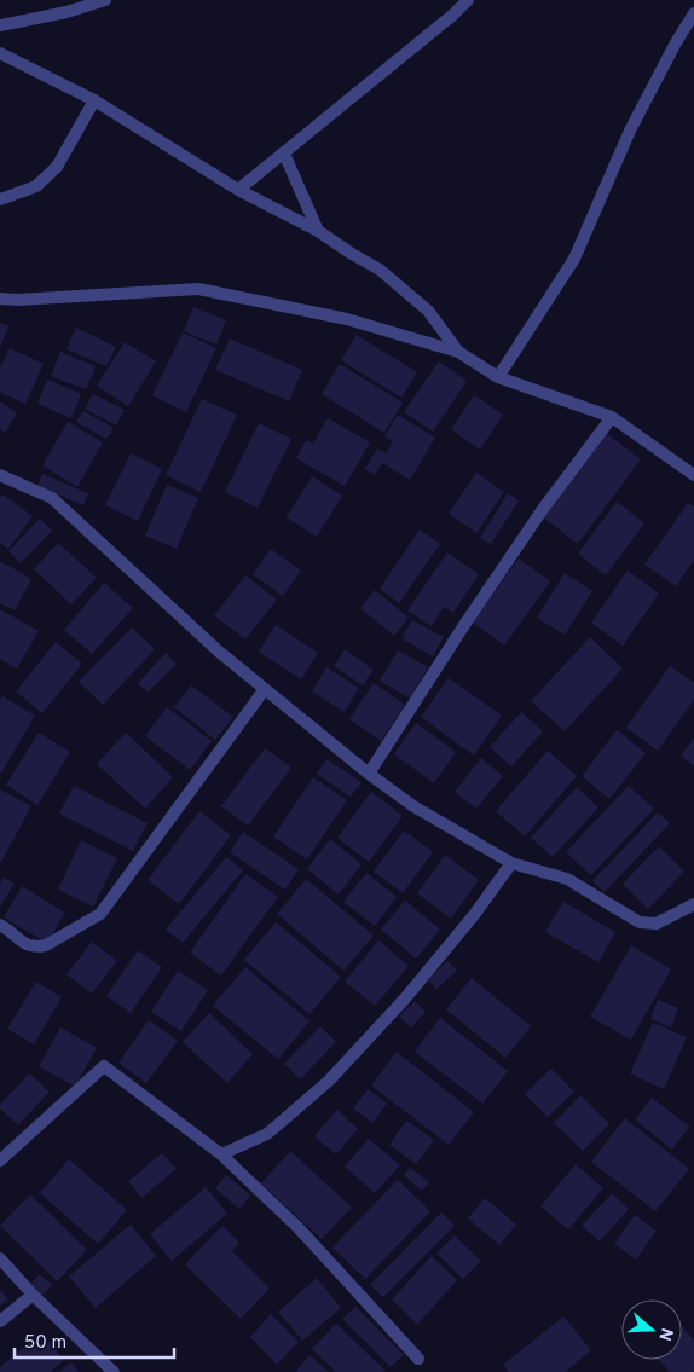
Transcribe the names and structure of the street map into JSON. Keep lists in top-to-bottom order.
{
  "scale_bar": "50 m",
  "north": "right"
}
